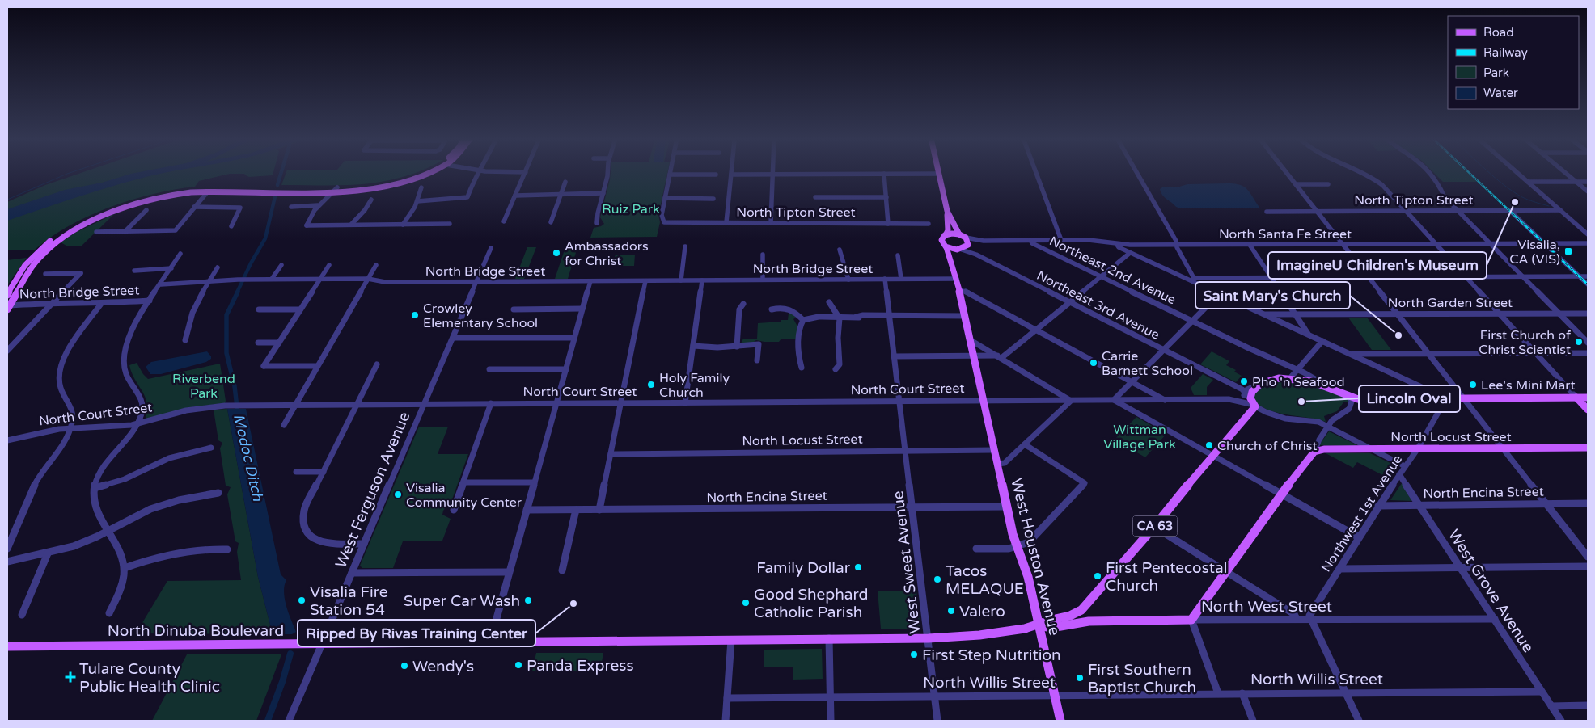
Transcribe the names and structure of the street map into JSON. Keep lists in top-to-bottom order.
{
  "streets": {
    "main road": [
      "North Locust Street",
      "CA 63",
      "West Houston Avenue",
      "North West Street",
      "North Dinuba Boulevard"
    ],
    "street": [
      "North Tipton Street",
      "North Santa Fe Street",
      "North Bridge Street",
      "Northeast 2nd Avenue",
      "North Garden Street",
      "Northeast 3rd Avenue",
      "North Court Street",
      "West Ferguson Avenue",
      "North Encina Street",
      "Northwest 1st Avenue",
      "West Sweet Avenue",
      "West Grove Avenue",
      "North Willis Street"
    ]
  },
  "crossings": [
    ["North Santa Fe Street", "Northeast 2nd Avenue"],
    ["North Santa Fe Street", "Northeast 3rd Avenue"],
    ["North Bridge Street", "West Ferguson Avenue"],
    ["North Bridge Street", "West Houston Avenue"],
    ["North Bridge Street", "West Sweet Avenue"],
    ["Northeast 3rd Avenue", "North Court Street"],
    ["Northeast 3rd Avenue", "CA 63"],
    ["North Court Street", "West Ferguson Avenue"],
    ["North Court Street", "CA 63"],
    ["North Court Street", "West Houston Avenue"],
    ["North Court Street", "West Sweet Avenue"],
    ["North Locust Street", "Northwest 1st Avenue"],
    ["North Locust Street", "West Houston Avenue"],
    ["North Locust Street", "West Sweet Avenue"],
    ["West Ferguson Avenue", "North Dinuba Boulevard"],
    ["North Encina Street", "Northwest 1st Avenue"],
    ["North Encina Street", "West Houston Avenue"],
    ["North Encina Street", "West Sweet Avenue"],
    ["North Encina Street", "West Grove Avenue"],
    ["Northwest 1st Avenue", "West Grove Avenue"],
    ["Northwest 1st Avenue", "North West Street"],
    ["CA 63", "West Houston Avenue"],
    ["CA 63", "North West Street"],
    ["CA 63", "North Dinuba Boulevard"],
    ["West Houston Avenue", "North West Street"],
    ["West Houston Avenue", "North Dinuba Boulevard"],
    ["West Houston Avenue", "North Willis Street"],
    ["West Sweet Avenue", "North Dinuba Boulevard"],
    ["West Sweet Avenue", "North Willis Street"],
    ["West Grove Avenue", "North West Street"],
    ["West Grove Avenue", "North Willis Street"],
    ["North West Street", "North Dinuba Boulevard"]
  ],
  "water": ["Modoc Ditch"],
  "parks": ["Ruiz Park", "Riverbend Park", "Wittman Village Park"],
  "places": {
    "other": [
      "ImagineU Children's Museum",
      "Ambassadors for Christ",
      "Crowley Elementary School",
      "Saint Mary's Church",
      "First Church of Christ Scientist",
      "Carrie Barnett School",
      "Pho 'n Seafood",
      "Holy Family Church",
      "Lee's Mini Mart",
      "Lincoln Oval",
      "Church of Christ",
      "Visalia Community Center",
      "Family Dollar",
      "First Pentecostal Church",
      "Tacos MELAQUE",
      "Visalia Fire Station 54",
      "Super Car Wash",
      "Good Shephard Catholic Parish",
      "Ripped By Rivas Training Center",
      "Valero",
      "First Step Nutrition",
      "Panda Express",
      "Wendy's",
      "First Southern Baptist Church"
    ],
    "transit": ["Visalia, CA (VIS)"],
    "health": ["Tulare County Public Health Clinic"]
  },
  "legend": [
    "Road",
    "Railway",
    "Park",
    "Water"
  ]
}
